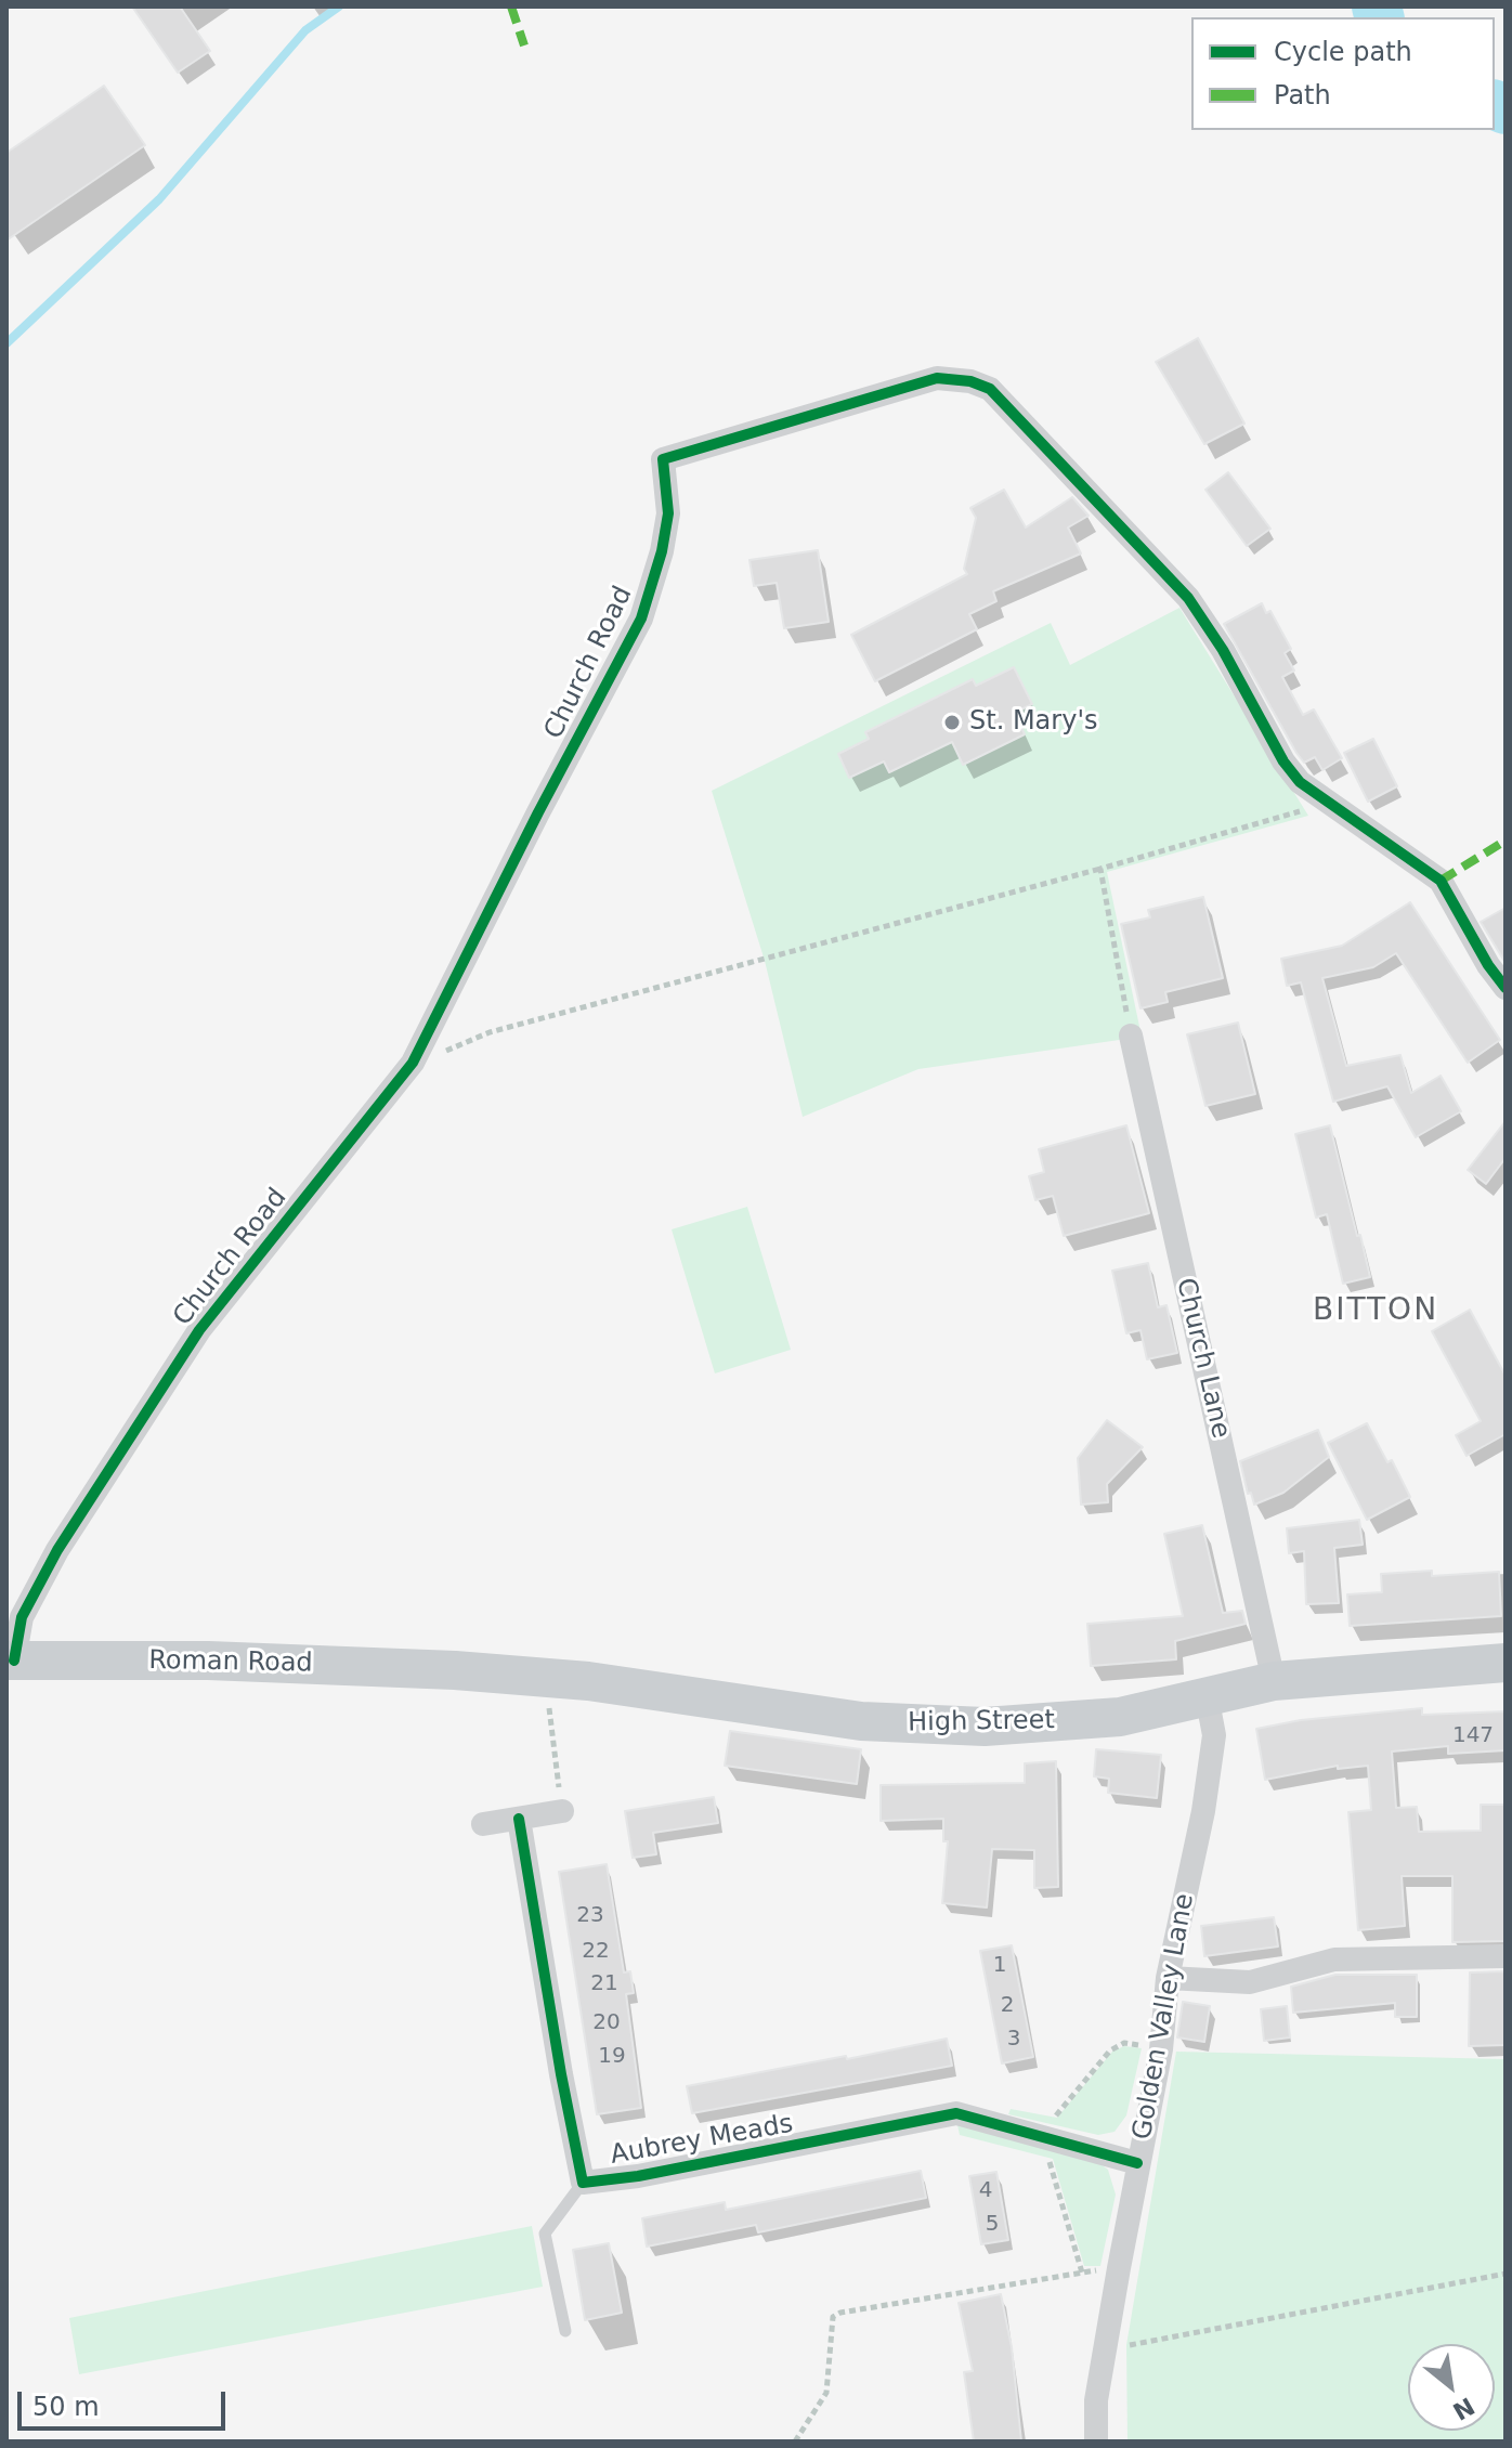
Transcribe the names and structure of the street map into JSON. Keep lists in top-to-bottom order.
{
  "streets": {
    "main road": ["Roman Road", "High Street"],
    "street": [
      "Church Road",
      "Church Lane",
      "Golden Valley Lane",
      "Aubrey Meads"
    ]
  },
  "crossings": [
    ["Church Road", "Roman Road"],
    ["Church Lane", "High Street"],
    ["Roman Road", "High Street"],
    ["High Street", "Golden Valley Lane"],
    ["Golden Valley Lane", "Aubrey Meads"]
  ],
  "districts": ["BITTON"],
  "places": ["St. Mary's"],
  "house_numbers": [
    "147",
    "23",
    "22",
    "1",
    "21",
    "2",
    "20",
    "3",
    "19",
    "4",
    "5"
  ],
  "legend": ["Cycle path", "Path"],
  "scale_bar": "50 m",
  "north": "bottom right"
}
